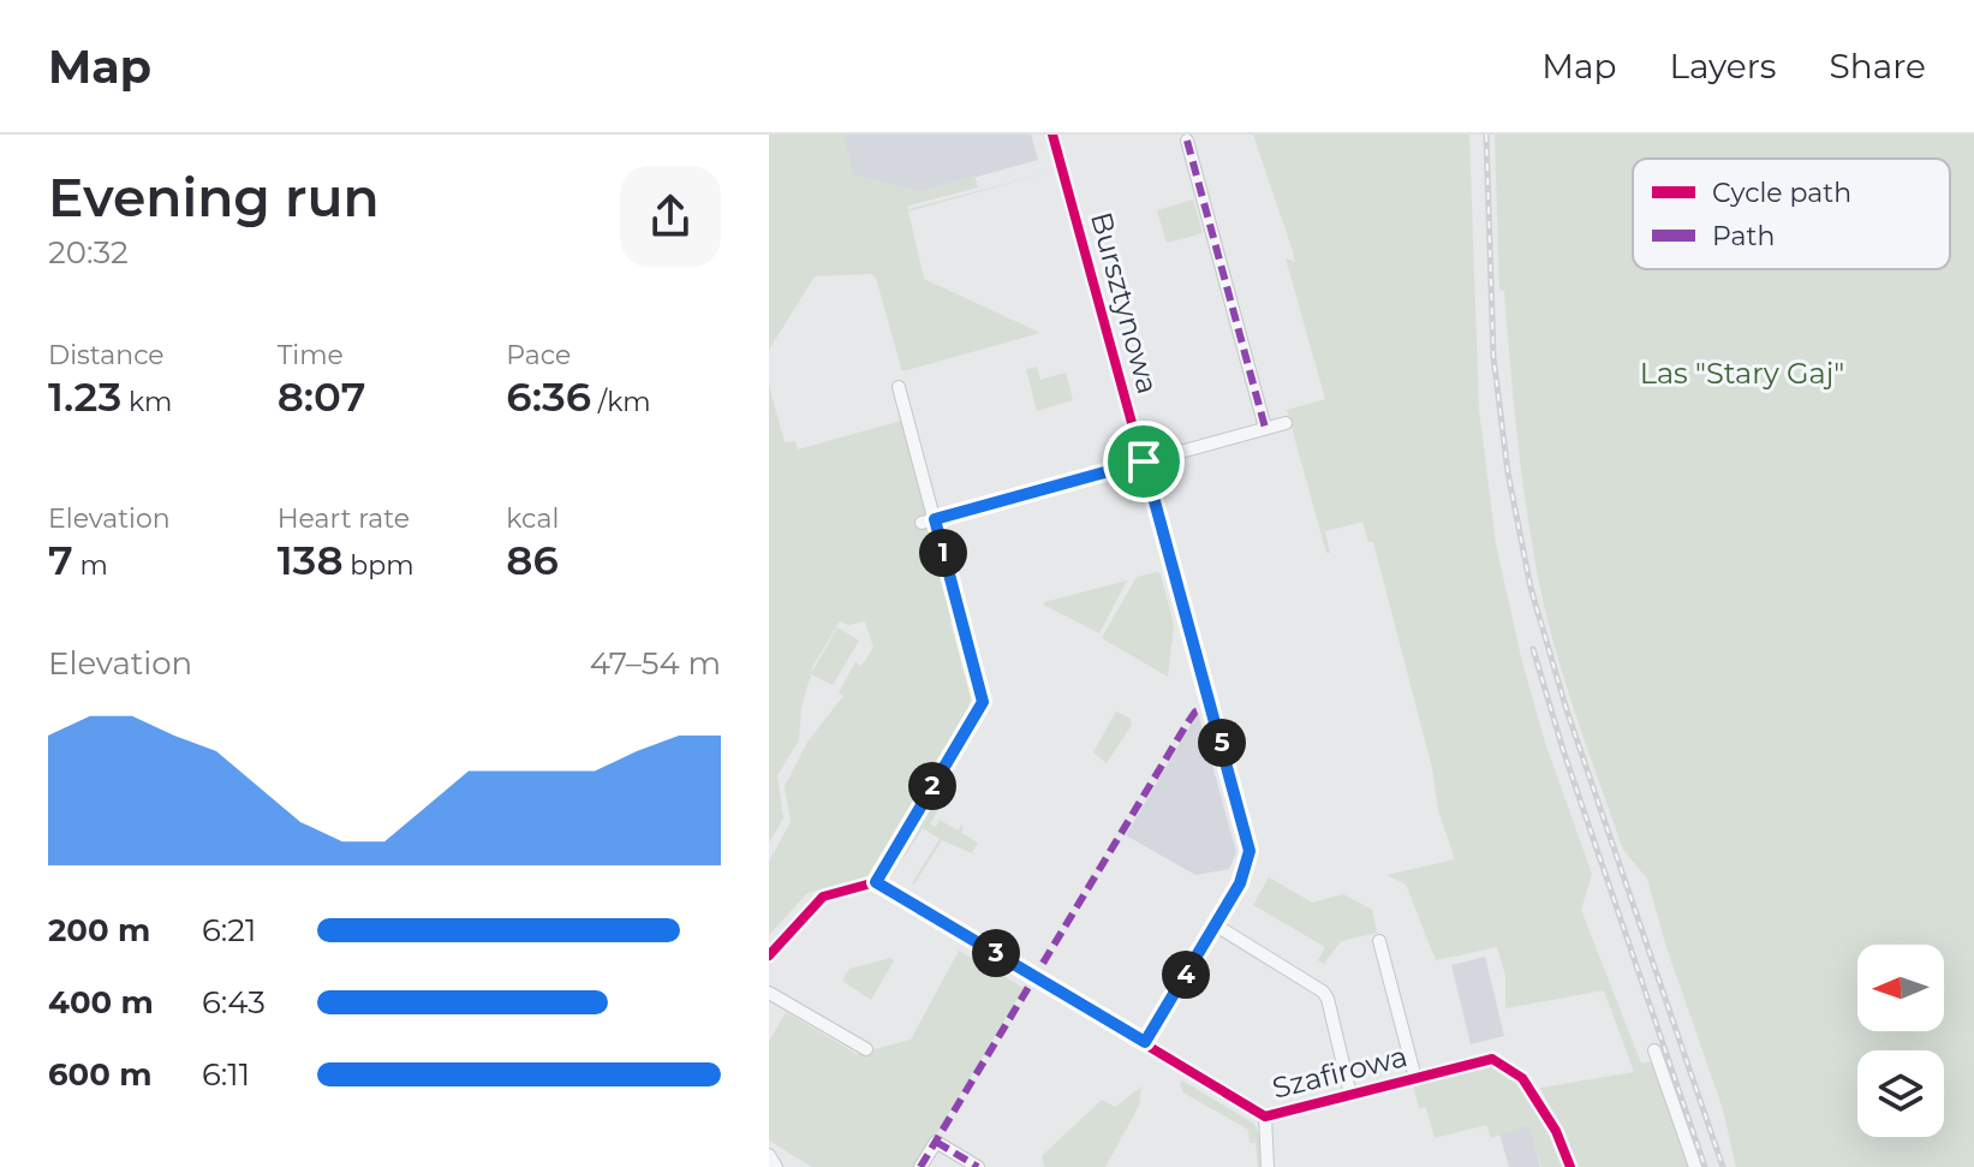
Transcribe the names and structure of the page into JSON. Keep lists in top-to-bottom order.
{
  "streets": {
    "street": ["Bursztynowa", "Szafirowa"]
  },
  "crossings": [
    ["Bursztynowa", "Szafirowa"]
  ],
  "parks": ["Las \"Stary Gaj\""],
  "legend": ["Cycle path", "Path"],
  "north": "left",
  "page": {
    "header": "Map",
    "nav": ["Map", "Layers", "Share"],
    "heading": ["Evening run", "20:32"],
    "stats": [
      ["Distance", "1.23 km"],
      ["Time", "8:07"],
      ["Pace", "6:36 /km"],
      ["Elevation", "7 m"],
      ["Heart rate", "138 bpm"],
      ["kcal", "86"]
    ],
    "pins": [
      "1",
      "5",
      "2",
      "3",
      "4"
    ],
    "chart": ["Elevation", "47–54 m"],
    "list": [
      {
        "name": "200 m",
        "note": "6:21"
      },
      {
        "name": "400 m",
        "note": "6:43"
      },
      {
        "name": "600 m",
        "note": "6:11"
      }
    ]
  }
}
